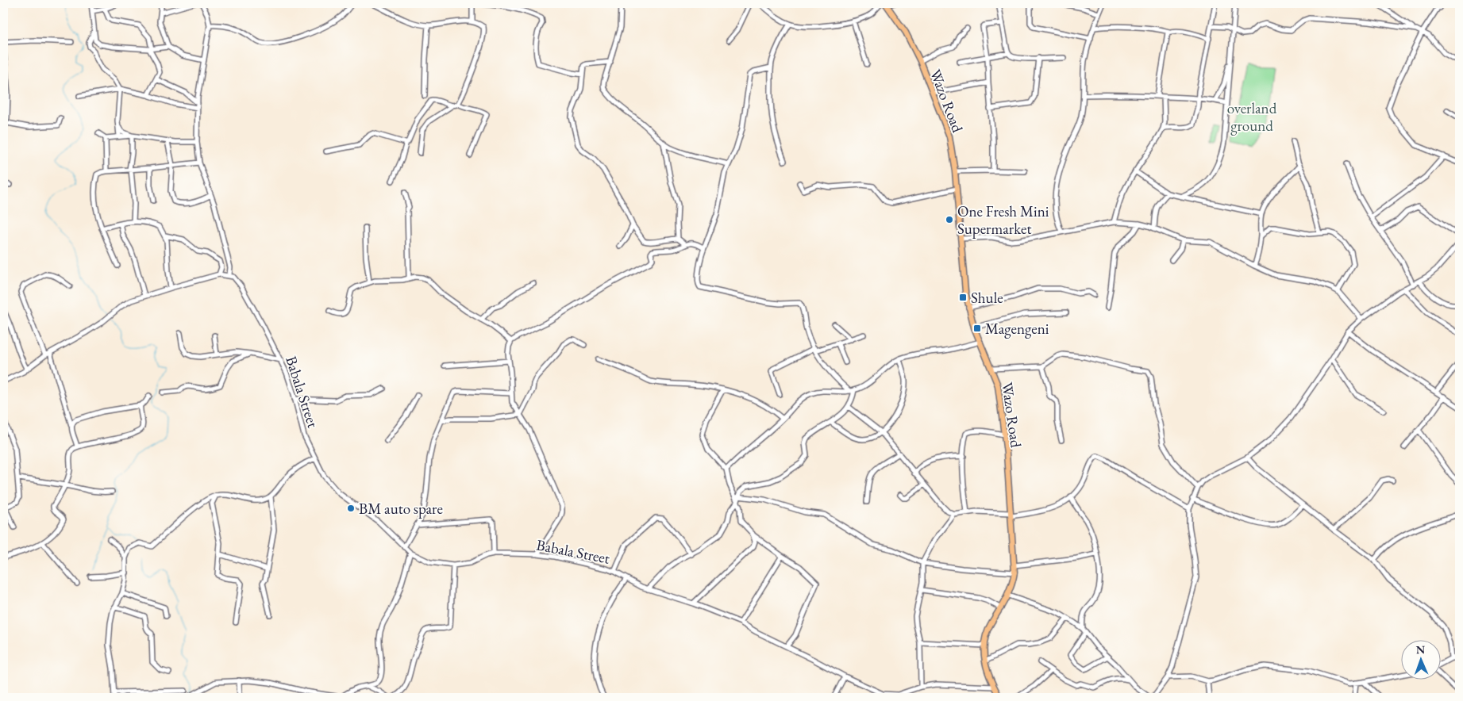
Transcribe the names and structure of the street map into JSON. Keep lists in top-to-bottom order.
{
  "streets": {
    "main road": ["Wazo Road"],
    "street": ["Babala Street"]
  },
  "crossings": [
    ["Wazo Road", "Babala Street"]
  ],
  "parks": ["overland ground"],
  "places": {
    "other": ["One Fresh Mini Supermarket", "BM auto spare"],
    "transit": ["Shule", "Magengeni"]
  },
  "north": "top"
}
